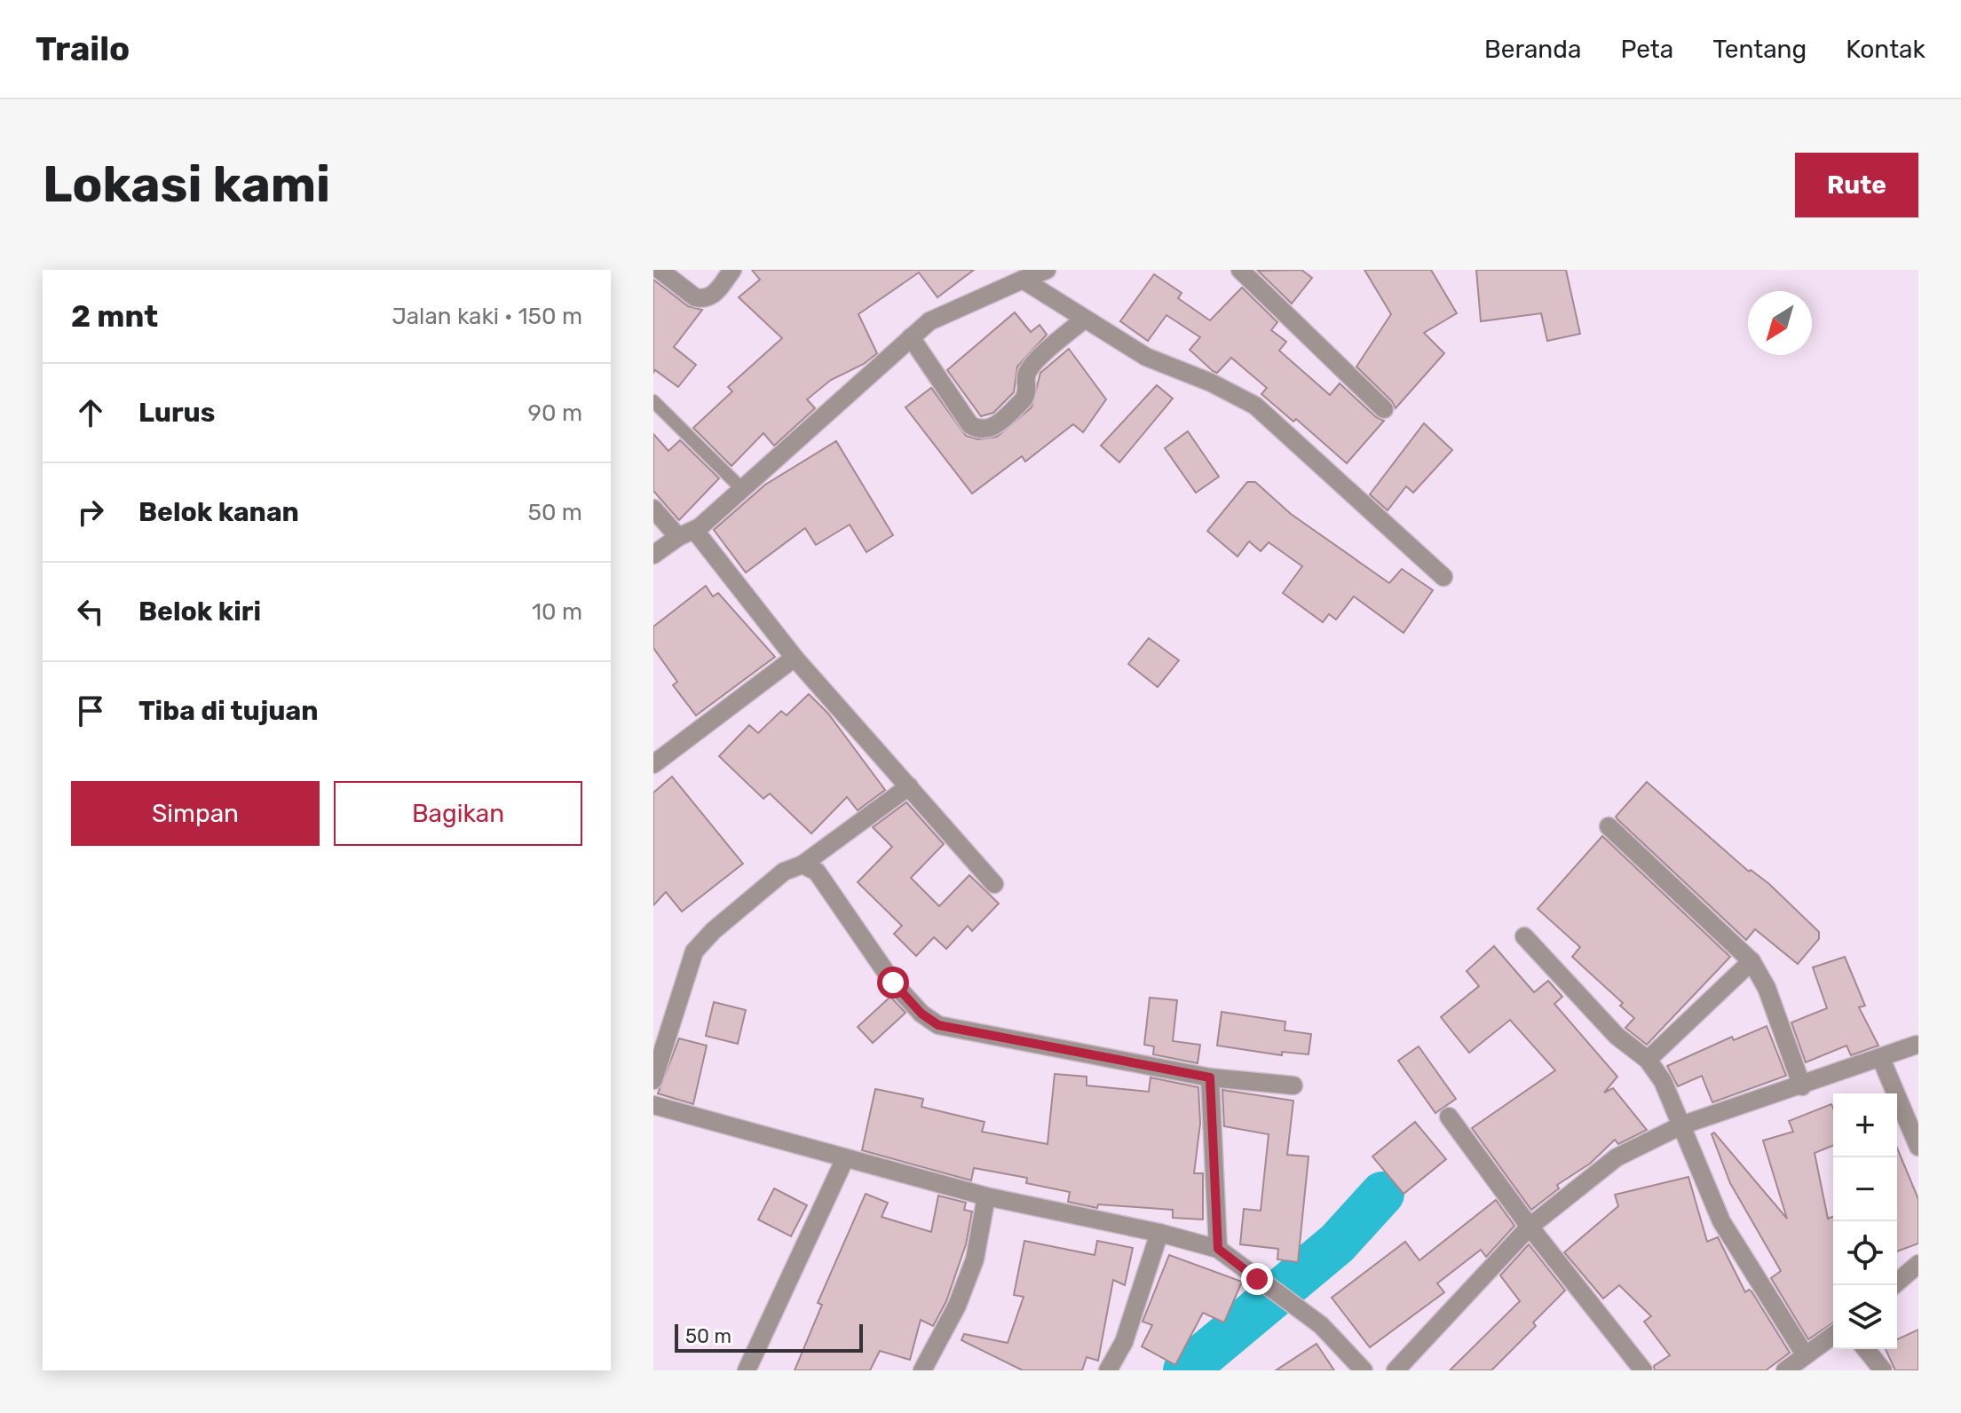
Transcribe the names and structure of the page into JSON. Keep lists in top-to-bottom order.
{
  "scale_bar": "50 m",
  "north": "bottom left",
  "page": {
    "header": "Trailo",
    "nav": [
      "Beranda",
      "Peta",
      "Tentang",
      "Kontak"
    ],
    "buttons": [
      "Rute",
      ["Simpan", "Bagikan"]
    ],
    "title": "Lokasi kami",
    "heading": ["2 mnt", "Jalan kaki · 150 m"],
    "list": [
      ["Lurus", "90 m"],
      ["Belok kanan", "50 m"],
      ["Belok kiri", "10 m"],
      "Tiba di tujuan"
    ],
    "map_buttons": ["+", "−"],
    "scale": "50 m"
  }
}
